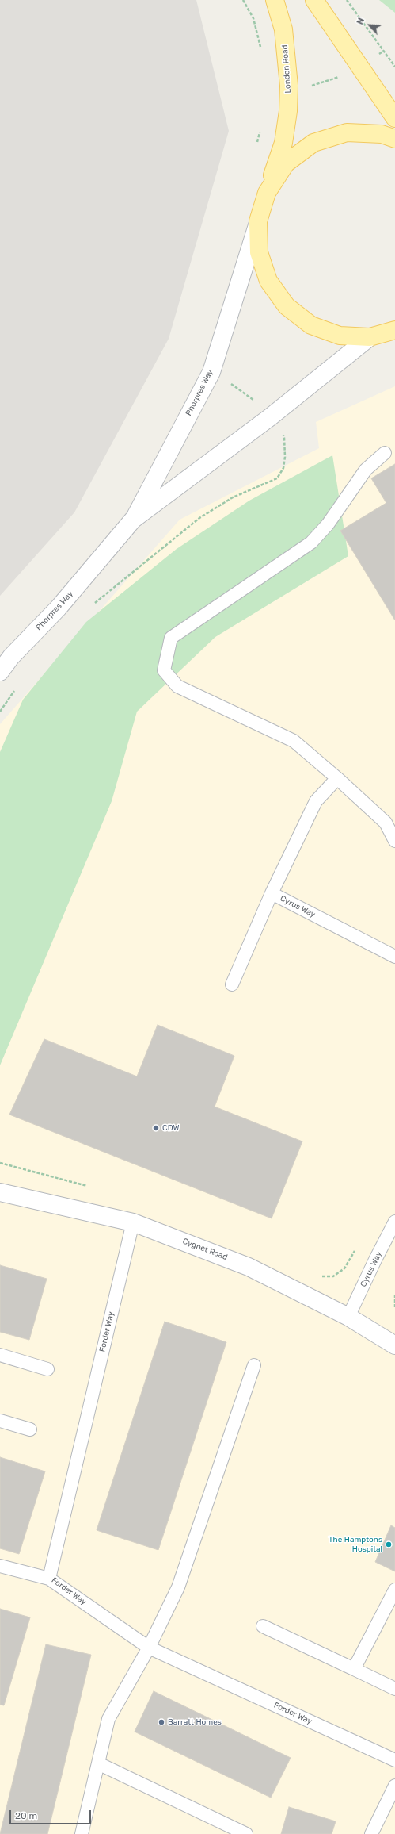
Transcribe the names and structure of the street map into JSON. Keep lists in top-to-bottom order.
{
  "streets": {
    "main road": ["London Road"],
    "street": ["Phorpres Way", "Cygnet Road"],
    "lane": ["Cyrus Way", "Forder Way"]
  },
  "crossings": [
    ["Cyrus Way", "Cygnet Road"],
    ["Cygnet Road", "Forder Way"]
  ],
  "places": ["CDW", "The Hamptons Hospital", "Barratt Homes"],
  "scale_bar": "20 m",
  "north": "top left"
}
